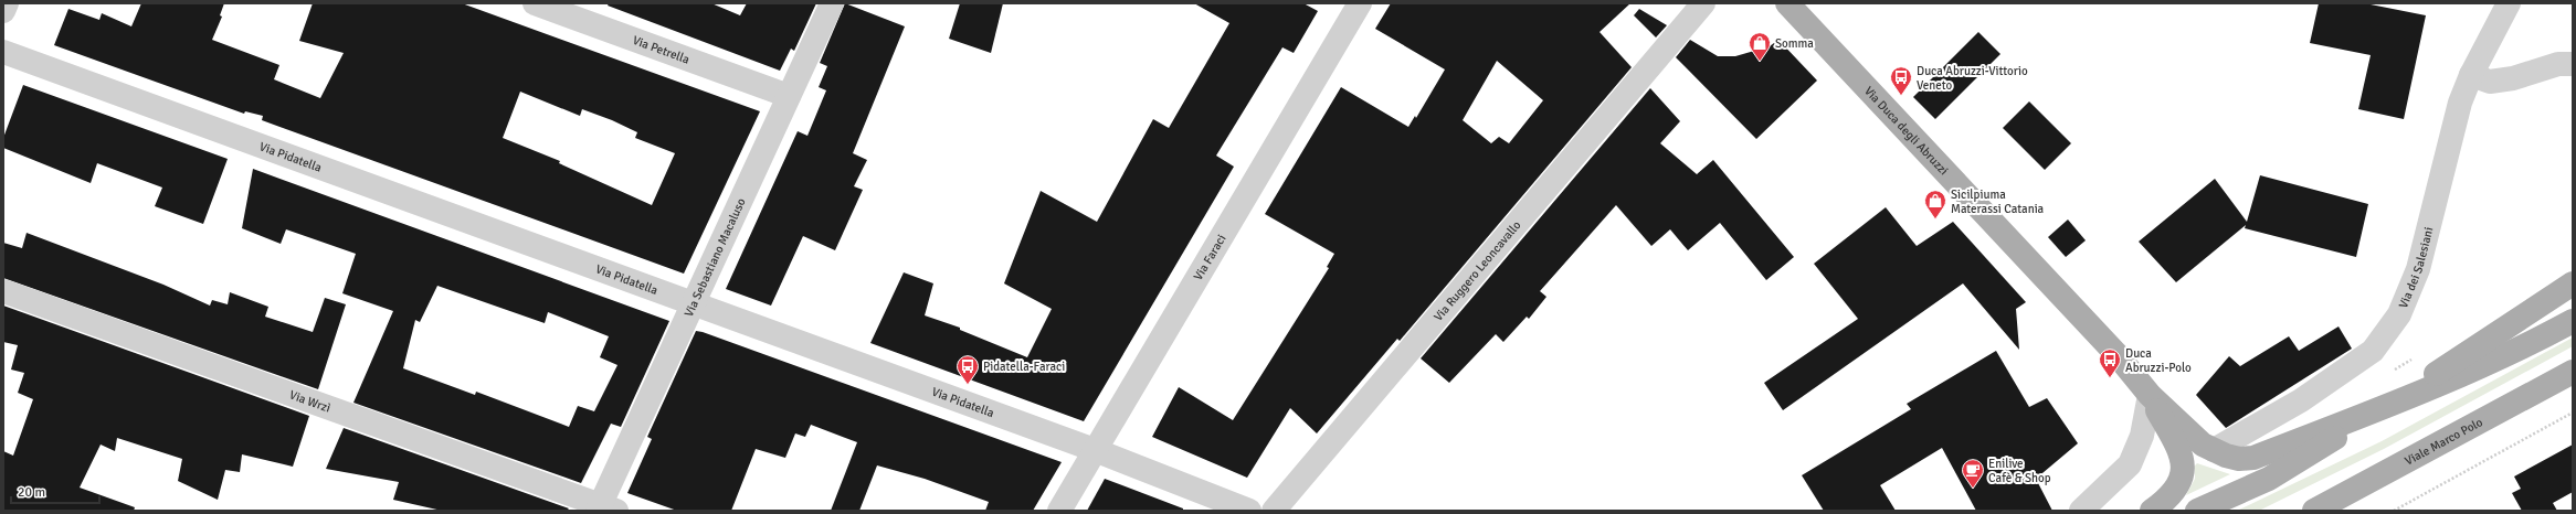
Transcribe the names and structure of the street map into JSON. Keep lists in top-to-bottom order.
{
  "streets": {
    "main road": ["Via Duca degli Abruzzi", "Viale Marco Polo"],
    "street": [
      "Via Petrella",
      "Via Pidatella",
      "Via Sebastiano Macaluso",
      "Via Faraci",
      "Via dei Salesiani",
      "Via Ruggero Leoncavallo",
      "Via Wrzì"
    ]
  },
  "crossings": [
    ["Via Petrella", "Via Sebastiano Macaluso"],
    ["Via Pidatella", "Via Sebastiano Macaluso"],
    ["Via Pidatella", "Via Faraci"],
    ["Via Sebastiano Macaluso", "Via Wrzì"]
  ],
  "places": {
    "shop": ["Somma", "Sicilpiuma Materassi Catania"],
    "bus stop": ["Duca Abruzzi-Vittorio Veneto", "Duca Abruzzi-Polo", "Pidatella-Faraci"],
    "cafe": ["Enilive Cafè & Shop"]
  },
  "scale_bar": "20 m"
}
